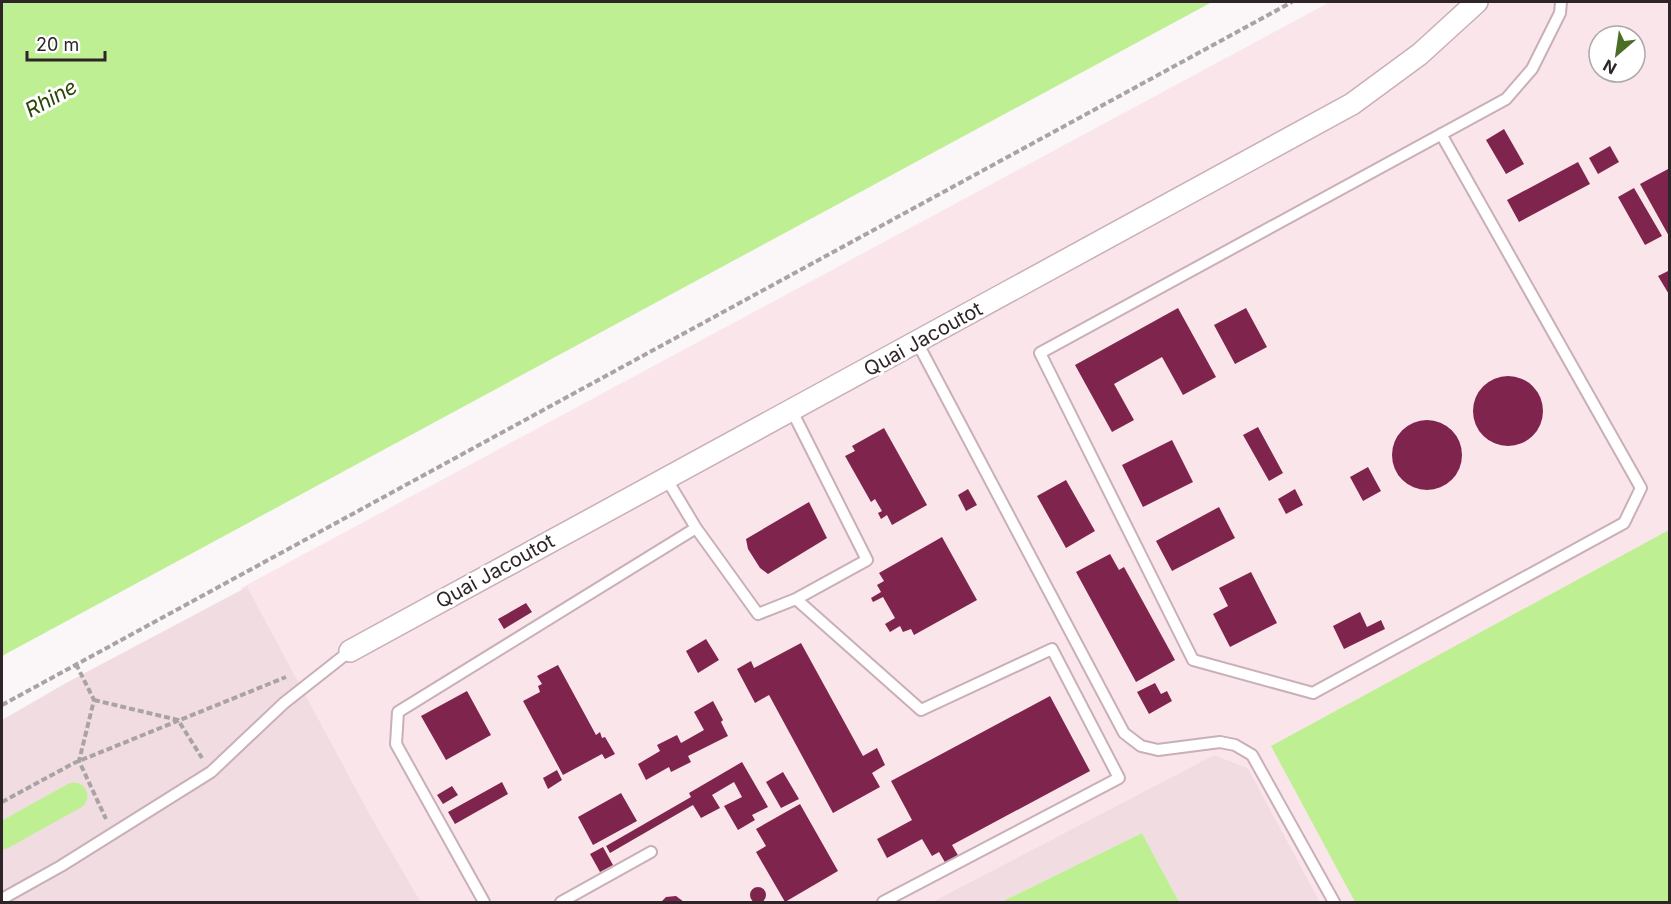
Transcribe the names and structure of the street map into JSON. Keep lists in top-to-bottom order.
{
  "streets": {
    "street": ["Quai Jacoutot"]
  },
  "water": ["Rhine"],
  "scale_bar": "20 m",
  "north": "bottom left"
}
